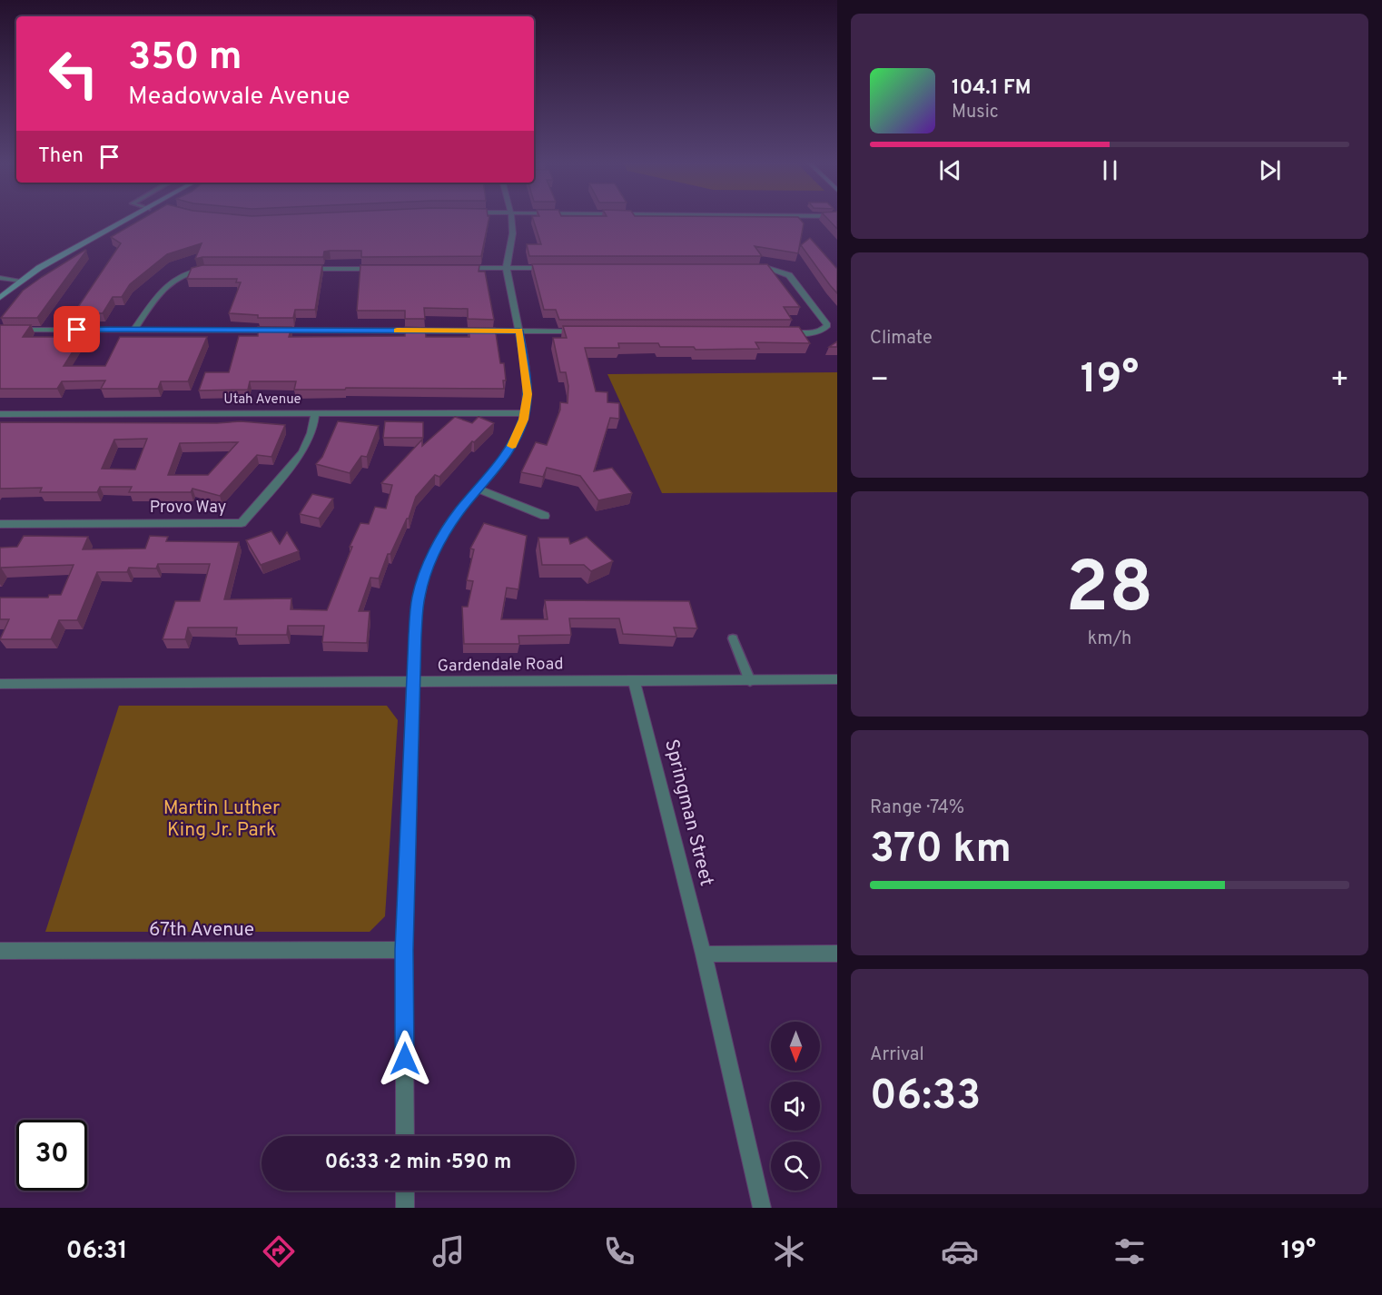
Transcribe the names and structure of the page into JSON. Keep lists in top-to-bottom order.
{
  "streets": {
    "street": [
      "Utah Avenue",
      "Provo Way",
      "Gardendale Road",
      "Springman Street",
      "67th Avenue"
    ]
  },
  "crossings": [
    ["Utah Avenue", "Provo Way"],
    ["Gardendale Road", "Springman Street"]
  ],
  "parks": ["Martin Luther King Jr. Park"],
  "north": "bottom",
  "page": {
    "turn": ["350 m", "Meadowvale Avenue"],
    "song": ["104.1 FM", "Music"],
    "then": "Then",
    "tile": [
      "Climate",
      ["28", "km/h"],
      ["Range · 74%", "370 km"],
      ["Arrival", "06:33"]
    ],
    "heat": ["−", "19°", "+"],
    "limit": "30",
    "trip": "06:33 · 2 min · 590 m",
    "tabs": ["06:31", "19°"]
  }
}
